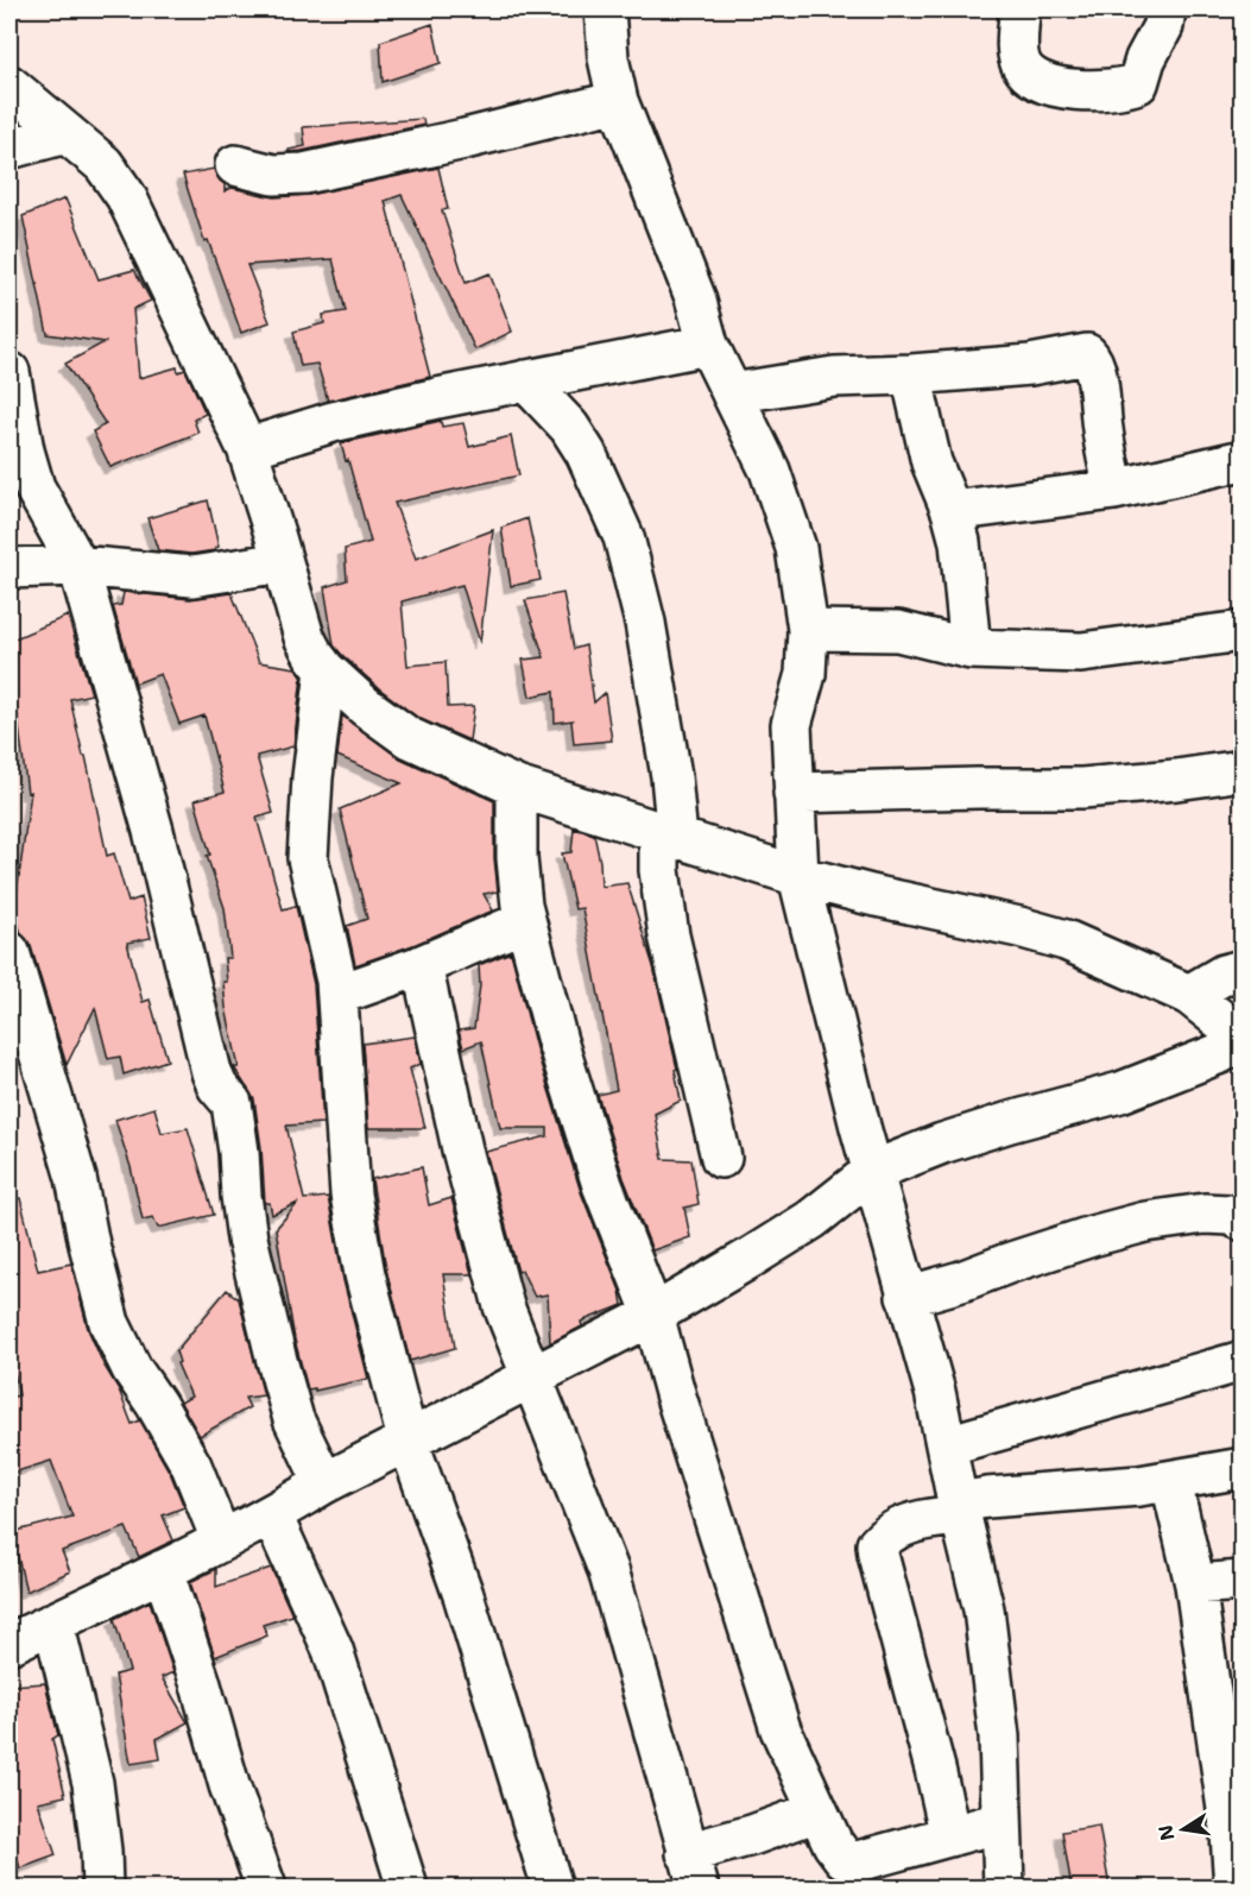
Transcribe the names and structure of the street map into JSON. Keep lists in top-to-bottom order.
{
  "north": "left"
}
